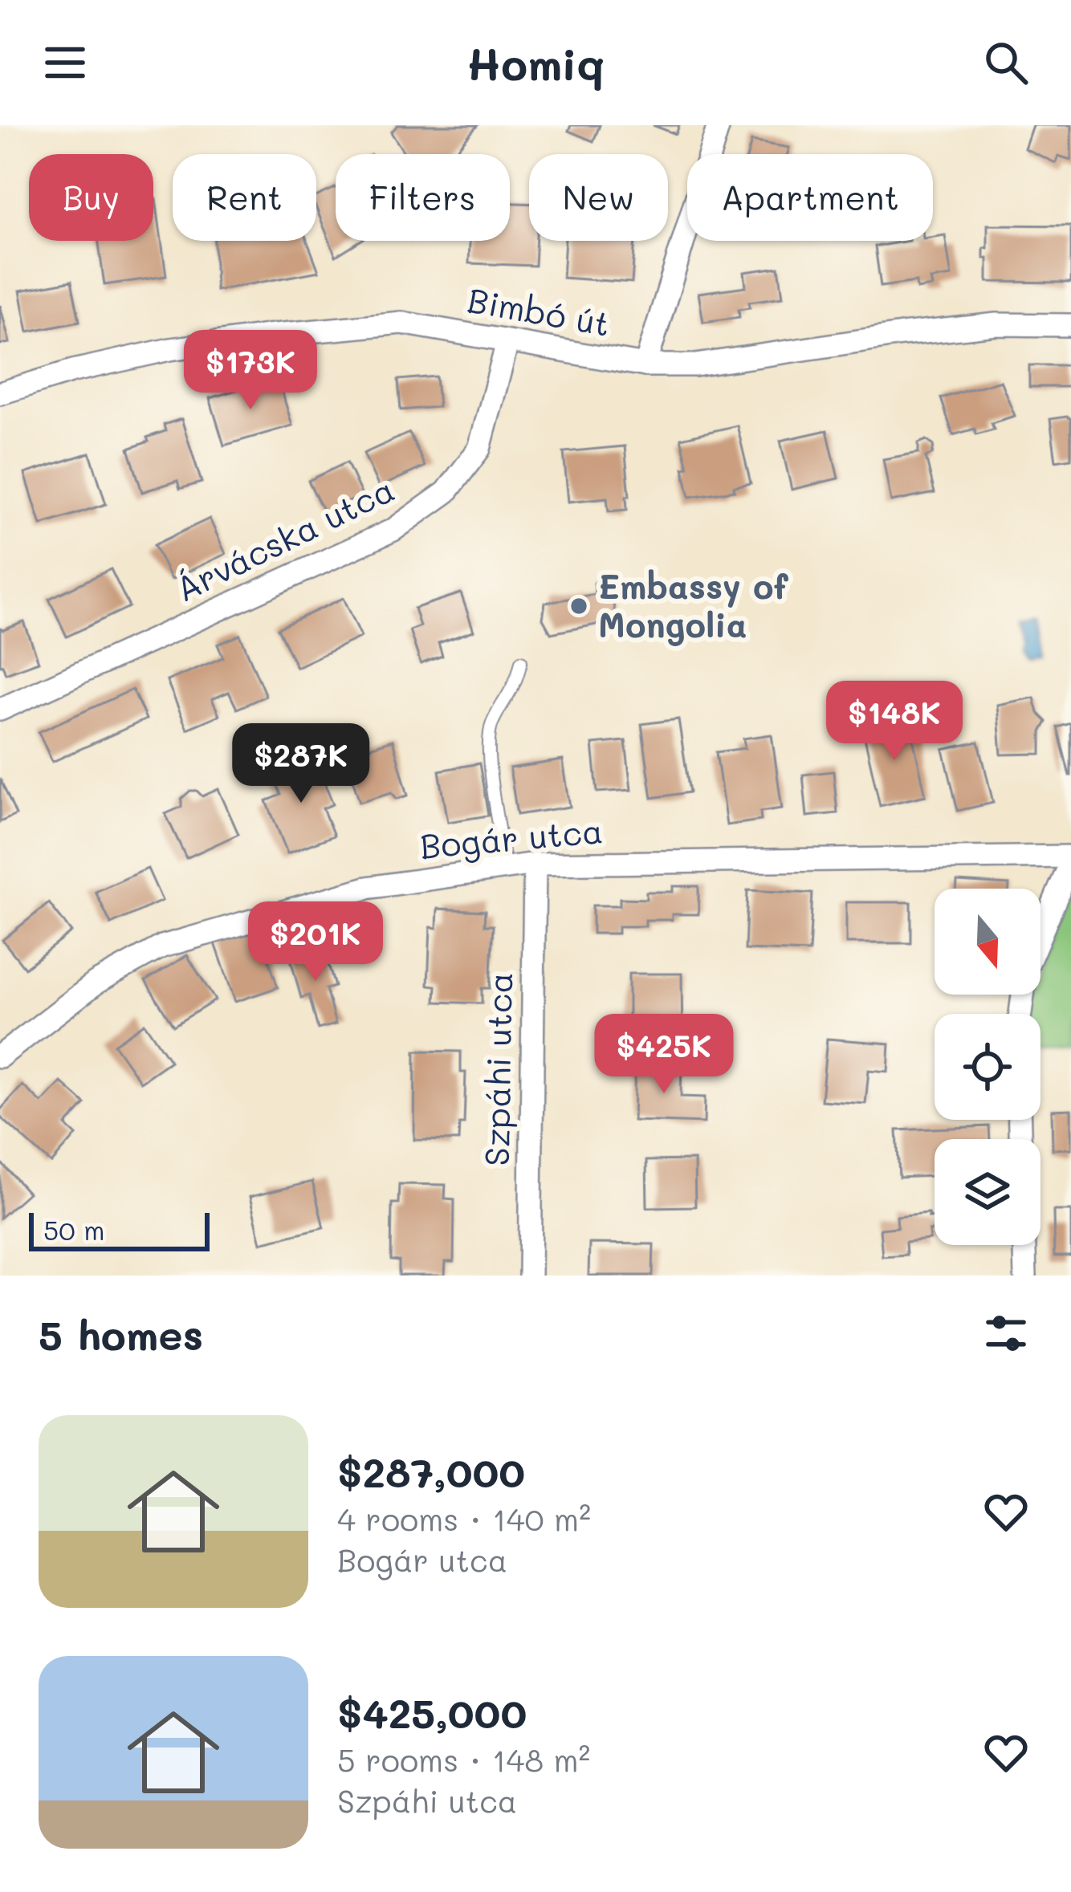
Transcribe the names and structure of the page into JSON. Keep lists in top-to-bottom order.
{
  "streets": {
    "street": [
      "Bimbó út",
      "Árvácska utca",
      "Bogár utca",
      "Szpáhi utca"
    ]
  },
  "crossings": [
    ["Bimbó út", "Árvácska utca"],
    ["Bogár utca", "Szpáhi utca"]
  ],
  "places": ["Embassy of Mongolia"],
  "scale_bar": "50 m",
  "north": "bottom",
  "page": {
    "header": "Homiq",
    "chip": [
      "Buy",
      "Rent",
      "Filters",
      "New",
      "Apartment"
    ],
    "price": [
      "$173K",
      "$148K",
      "$287K",
      "$201K",
      "$425K"
    ],
    "scale": "50 m",
    "heading": "5 homes",
    "list": [
      {
        "name": "$287,000",
        "note": "4 rooms · 140 m² · Bogár utca"
      },
      {
        "name": "$425,000",
        "note": "5 rooms · 148 m² · Szpáhi utca"
      }
    ]
  }
}
